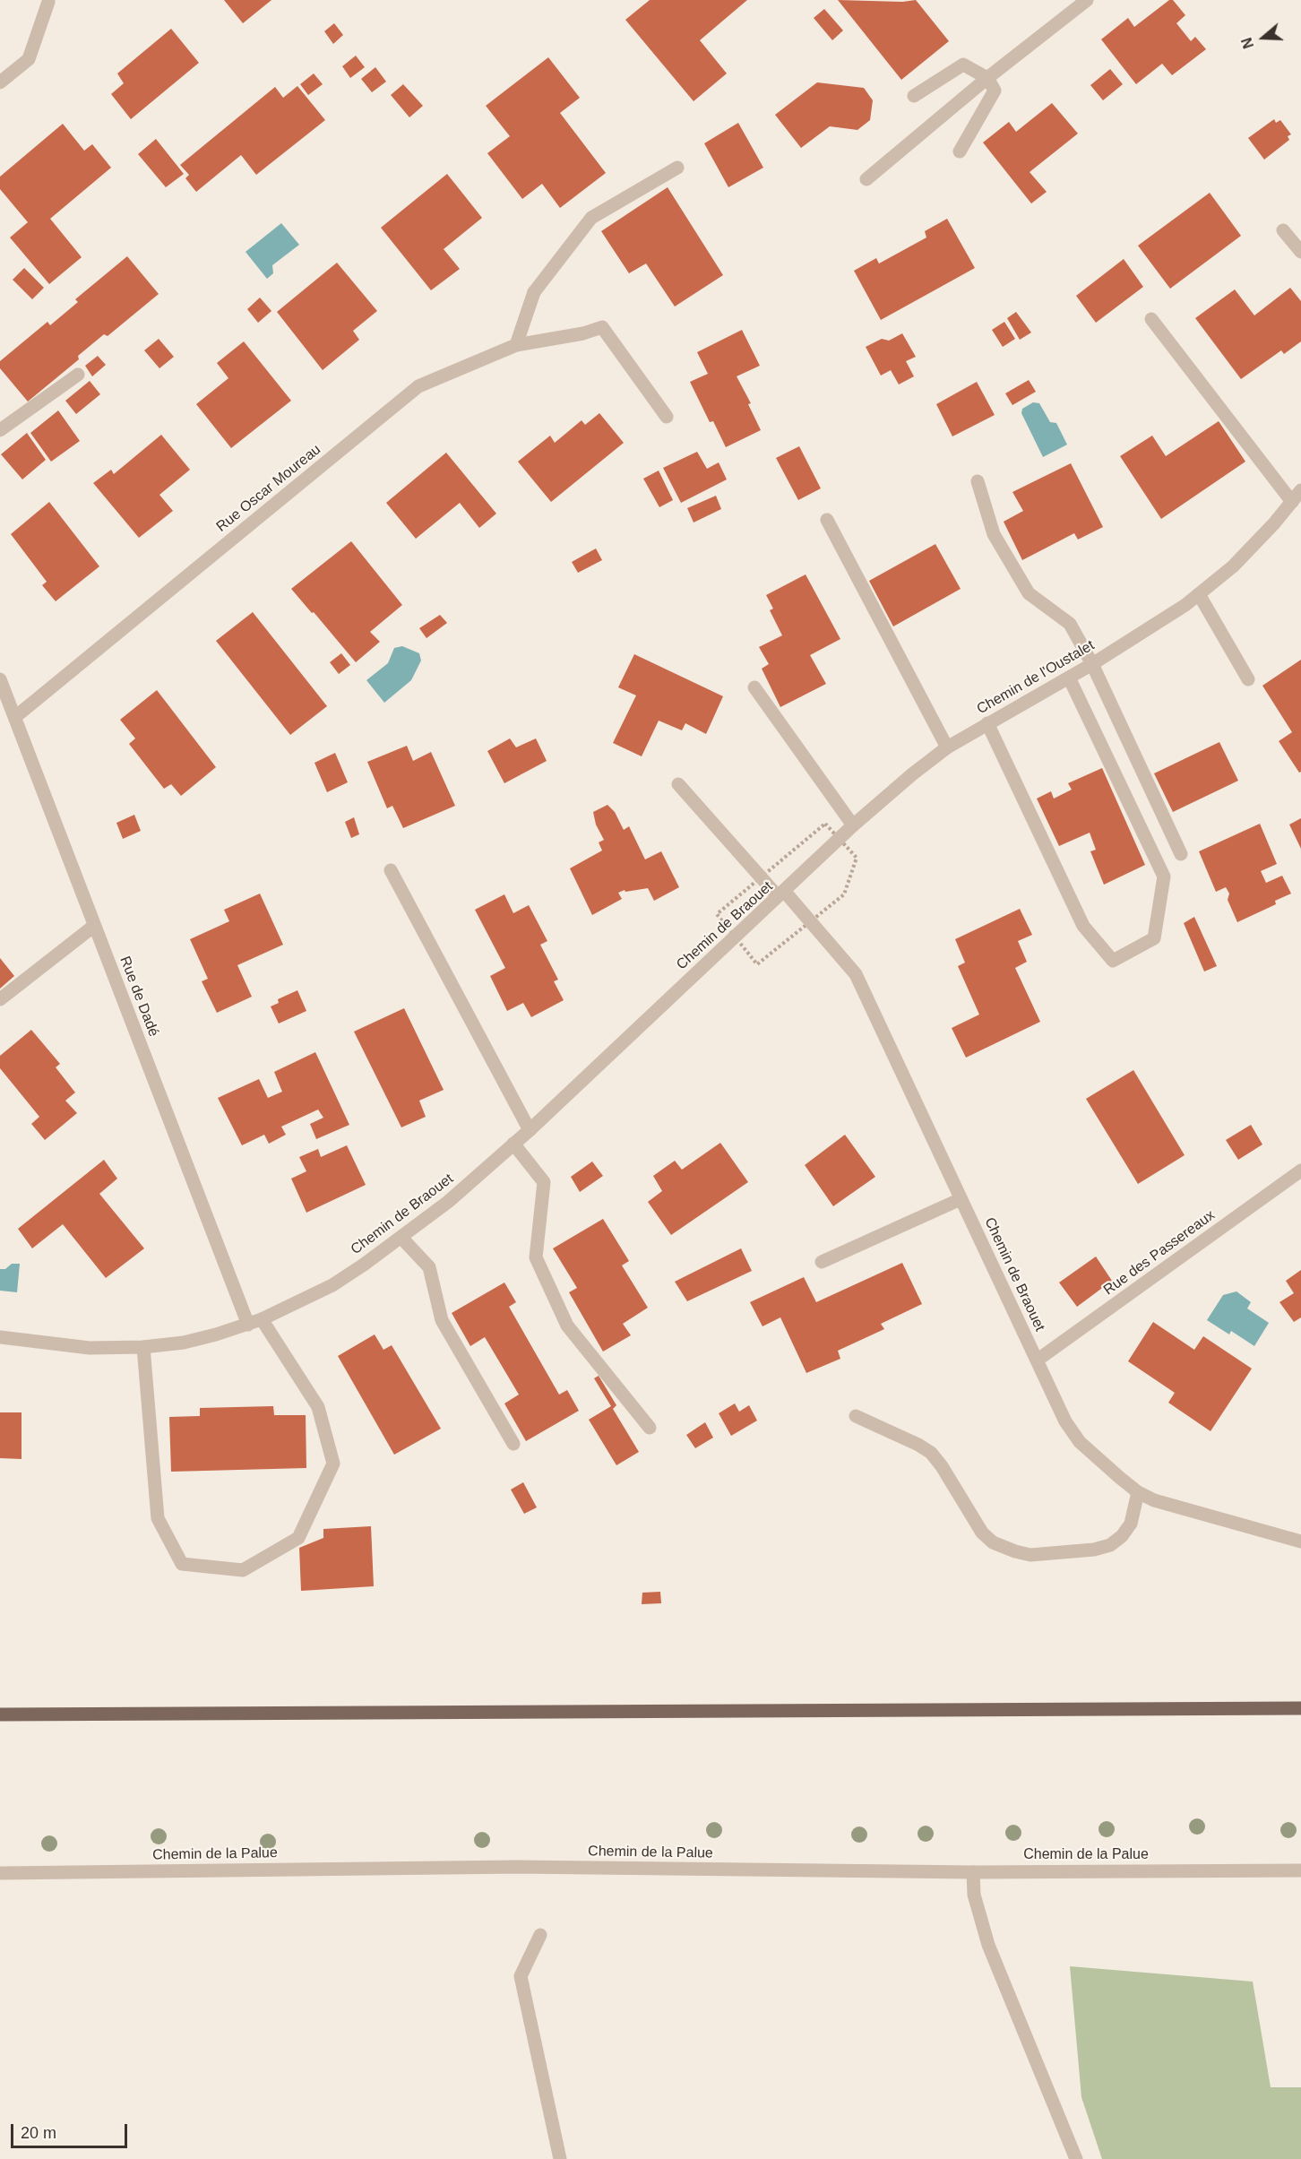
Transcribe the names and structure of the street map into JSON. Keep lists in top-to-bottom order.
{
  "streets": {
    "street": [
      "Rue Oscar Moureau",
      "Chemin de l'Oustalet",
      "Chemin de Braouet",
      "Rue de Dadé",
      "Rue des Passereaux",
      "Chemin de la Palue"
    ]
  },
  "crossings": [
    ["Rue Oscar Moureau", "Rue de Dadé"],
    ["Chemin de l'Oustalet", "Chemin de Braouet"],
    ["Chemin de Braouet", "Rue de Dadé"],
    ["Chemin de Braouet", "Rue des Passereaux"]
  ],
  "scale_bar": "20 m",
  "north": "left"
}
